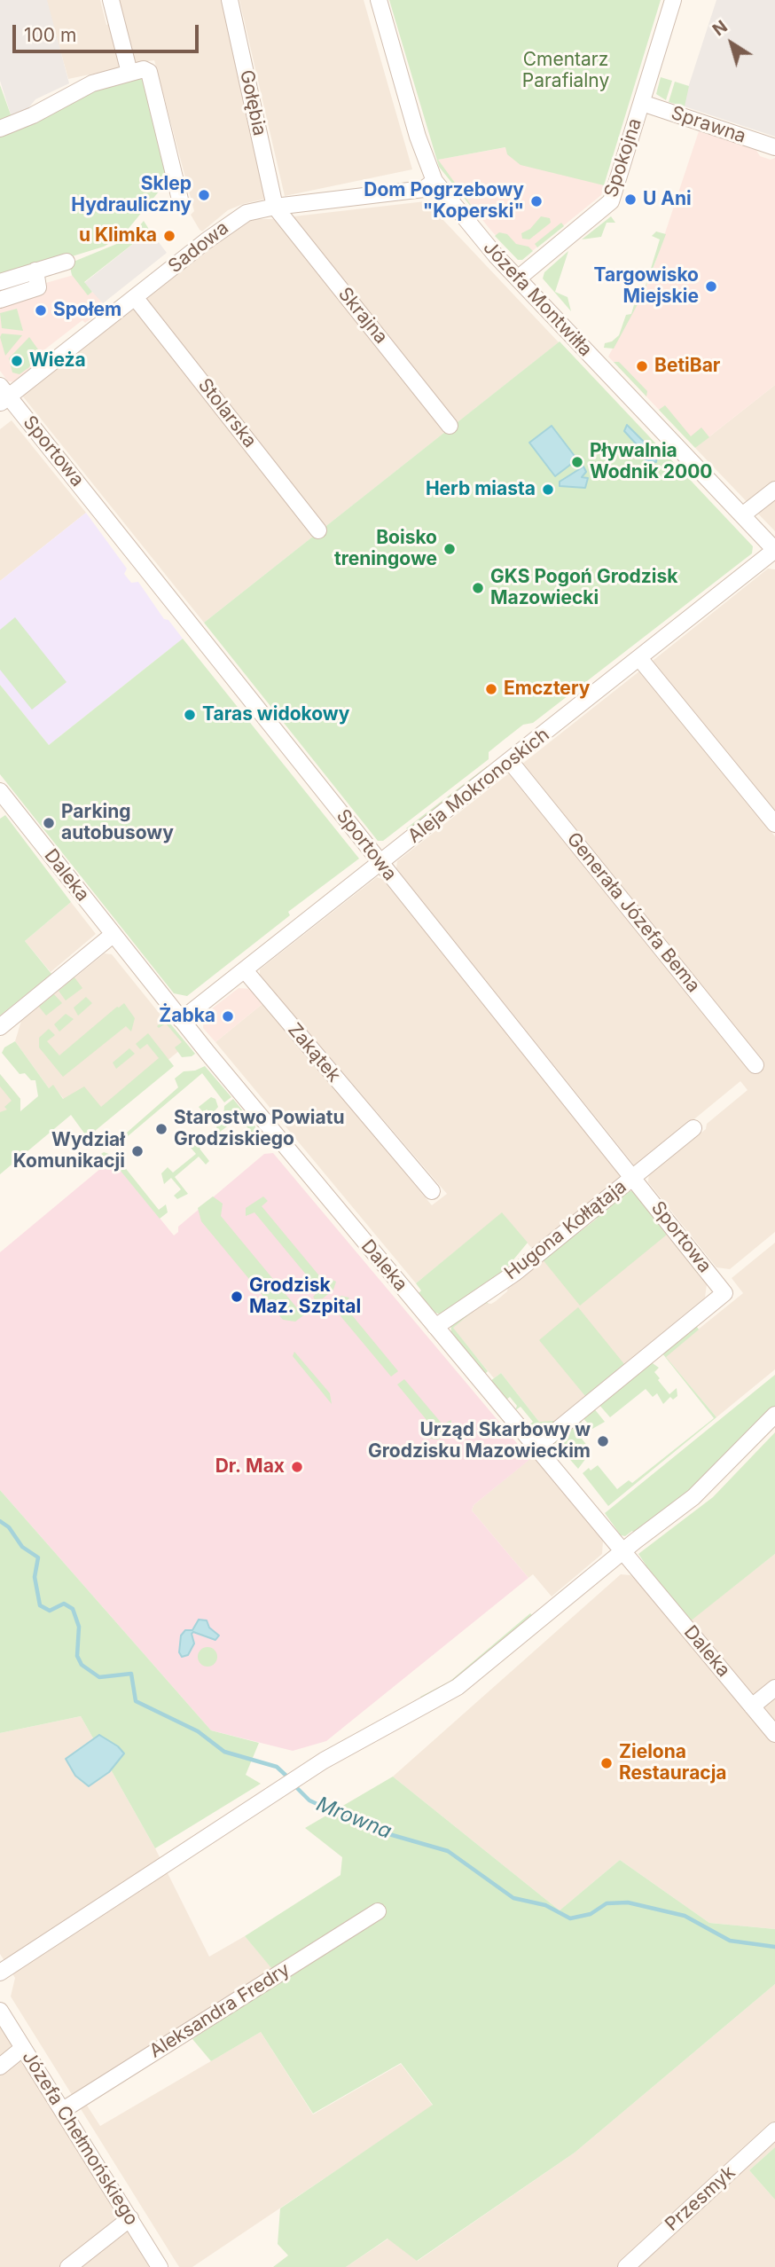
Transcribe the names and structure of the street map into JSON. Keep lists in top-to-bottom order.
{
  "streets": {
    "street": [
      "Gołębia",
      "Sprawna",
      "Spokojna",
      "Sadowa",
      "Józefa Montwiłła",
      "Skrajna",
      "Stolarska",
      "Sportowa",
      "Aleja Mokronoskich",
      "Daleka",
      "Generała Józefa Bema",
      "Zakątek",
      "Hugona Kołłątaja",
      "Aleksandra Fredry",
      "Józefa Chełmońskiego",
      "Przesmyk"
    ]
  },
  "crossings": [
    ["Gołębia", "Sadowa"],
    ["Gołębia", "Skrajna"],
    ["Sprawna", "Spokojna"],
    ["Spokojna", "Józefa Montwiłła"],
    ["Sadowa", "Józefa Montwiłła"],
    ["Sadowa", "Skrajna"],
    ["Sadowa", "Stolarska"],
    ["Sadowa", "Sportowa"],
    ["Józefa Montwiłła", "Aleja Mokronoskich"],
    ["Sportowa", "Aleja Mokronoskich"],
    ["Sportowa", "Daleka"],
    ["Sportowa", "Hugona Kołłątaja"],
    ["Aleja Mokronoskich", "Daleka"],
    ["Aleja Mokronoskich", "Generała Józefa Bema"],
    ["Aleja Mokronoskich", "Zakątek"],
    ["Daleka", "Hugona Kołłątaja"],
    ["Aleksandra Fredry", "Józefa Chełmońskiego"]
  ],
  "water": ["Mrowna"],
  "parks": ["Cmentarz Parafialny"],
  "places": [
    "Sklep Hydrauliczny",
    "U Ani",
    "Dom Pogrzebowy \"Koperski\"",
    "u Klimka",
    "Targowisko Miejskie",
    "Społem",
    "Wieża",
    "BetiBar",
    "Pływalnia Wodnik 2000",
    "Herb miasta",
    "Boisko treningowe",
    "GKS Pogoń Grodzisk Mazowiecki",
    "Emcztery",
    "Taras widokowy",
    "Parking autobusowy",
    "Żabka",
    "Starostwo Powiatu Grodziskiego",
    "Wydział Komunikacji",
    "Grodzisk Maz. Szpital",
    "Urząd Skarbowy w Grodzisku Mazowieckim",
    "Dr. Max",
    "Zielona Restauracja"
  ],
  "scale_bar": "100 m",
  "north": "top left"
}
